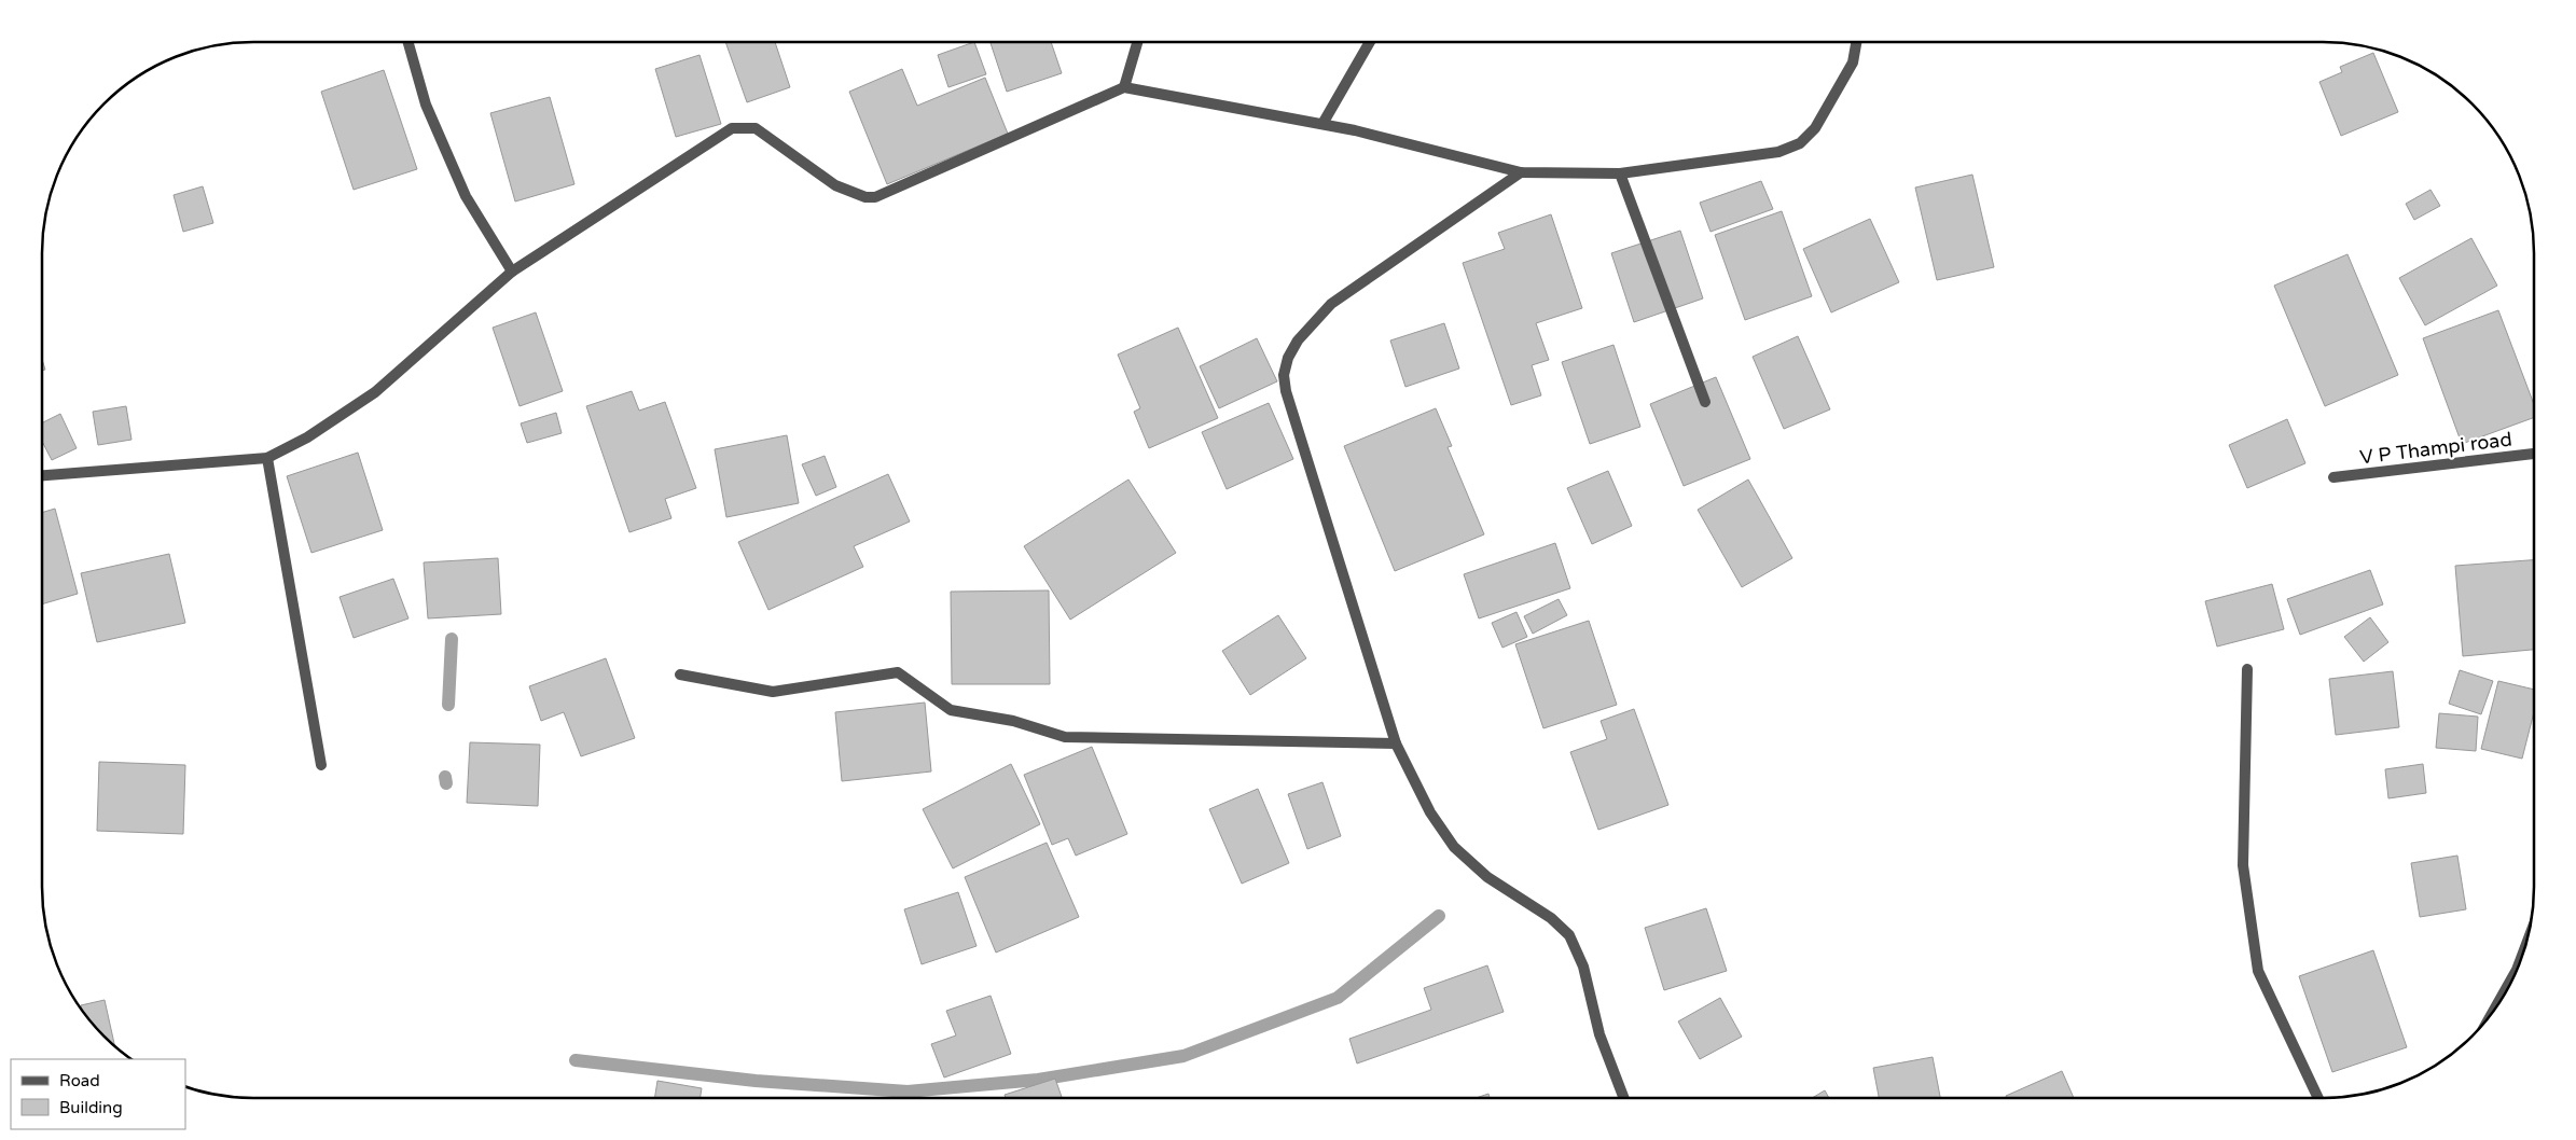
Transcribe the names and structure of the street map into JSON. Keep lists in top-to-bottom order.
{
  "streets": {
    "street": ["V P Thampi road"]
  },
  "legend": ["Road", "Building"]
}
